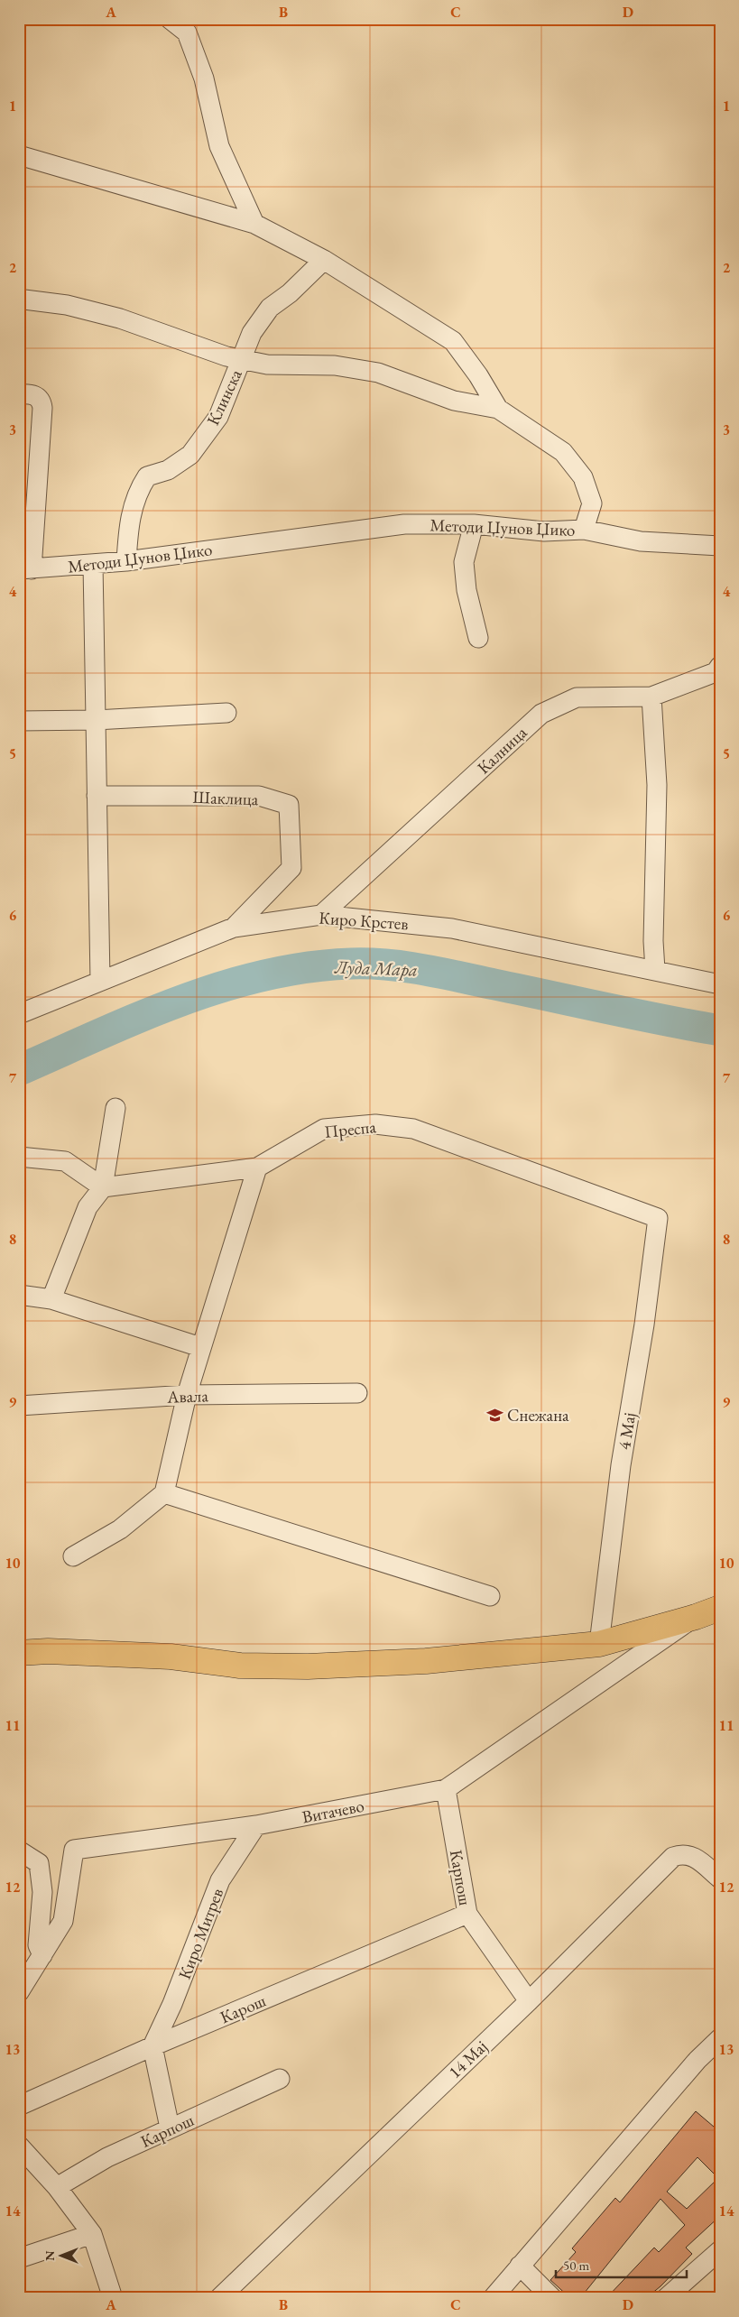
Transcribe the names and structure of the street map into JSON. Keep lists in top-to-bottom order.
{
  "streets": {
    "street": [
      "Клинска",
      "Методи Џунов Џико",
      "Калница",
      "Шаклица",
      "Киро Крстев",
      "Преспа",
      "Авала",
      "4 Мај",
      "Витачево",
      "Карпош",
      "Киро Митрев",
      "Карош",
      "14 Мај"
    ]
  },
  "crossings": [
    ["Клинска", "Методи Џунов Џико"],
    ["Калница", "Киро Крстев"],
    ["Шаклица", "Киро Крстев"],
    ["Преспа", "4 Мај"],
    ["Витачево", "Карпош"],
    ["Витачево", "Киро Митрев"],
    ["Карпош", "Карош"],
    ["Карпош", "14 Мај"],
    ["Киро Митрев", "Карош"]
  ],
  "water": ["Луда Мара"],
  "places": {
    "school or university": ["Снежана"]
  },
  "scale_bar": "50 m",
  "north": "left",
  "grid": {
    "columns": [
      "A",
      "B",
      "C",
      "D"
    ],
    "rows": [
      "1",
      "2",
      "3",
      "4",
      "5",
      "6",
      "7",
      "8",
      "9",
      "10",
      "11",
      "12",
      "13",
      "14"
    ]
  }
}
